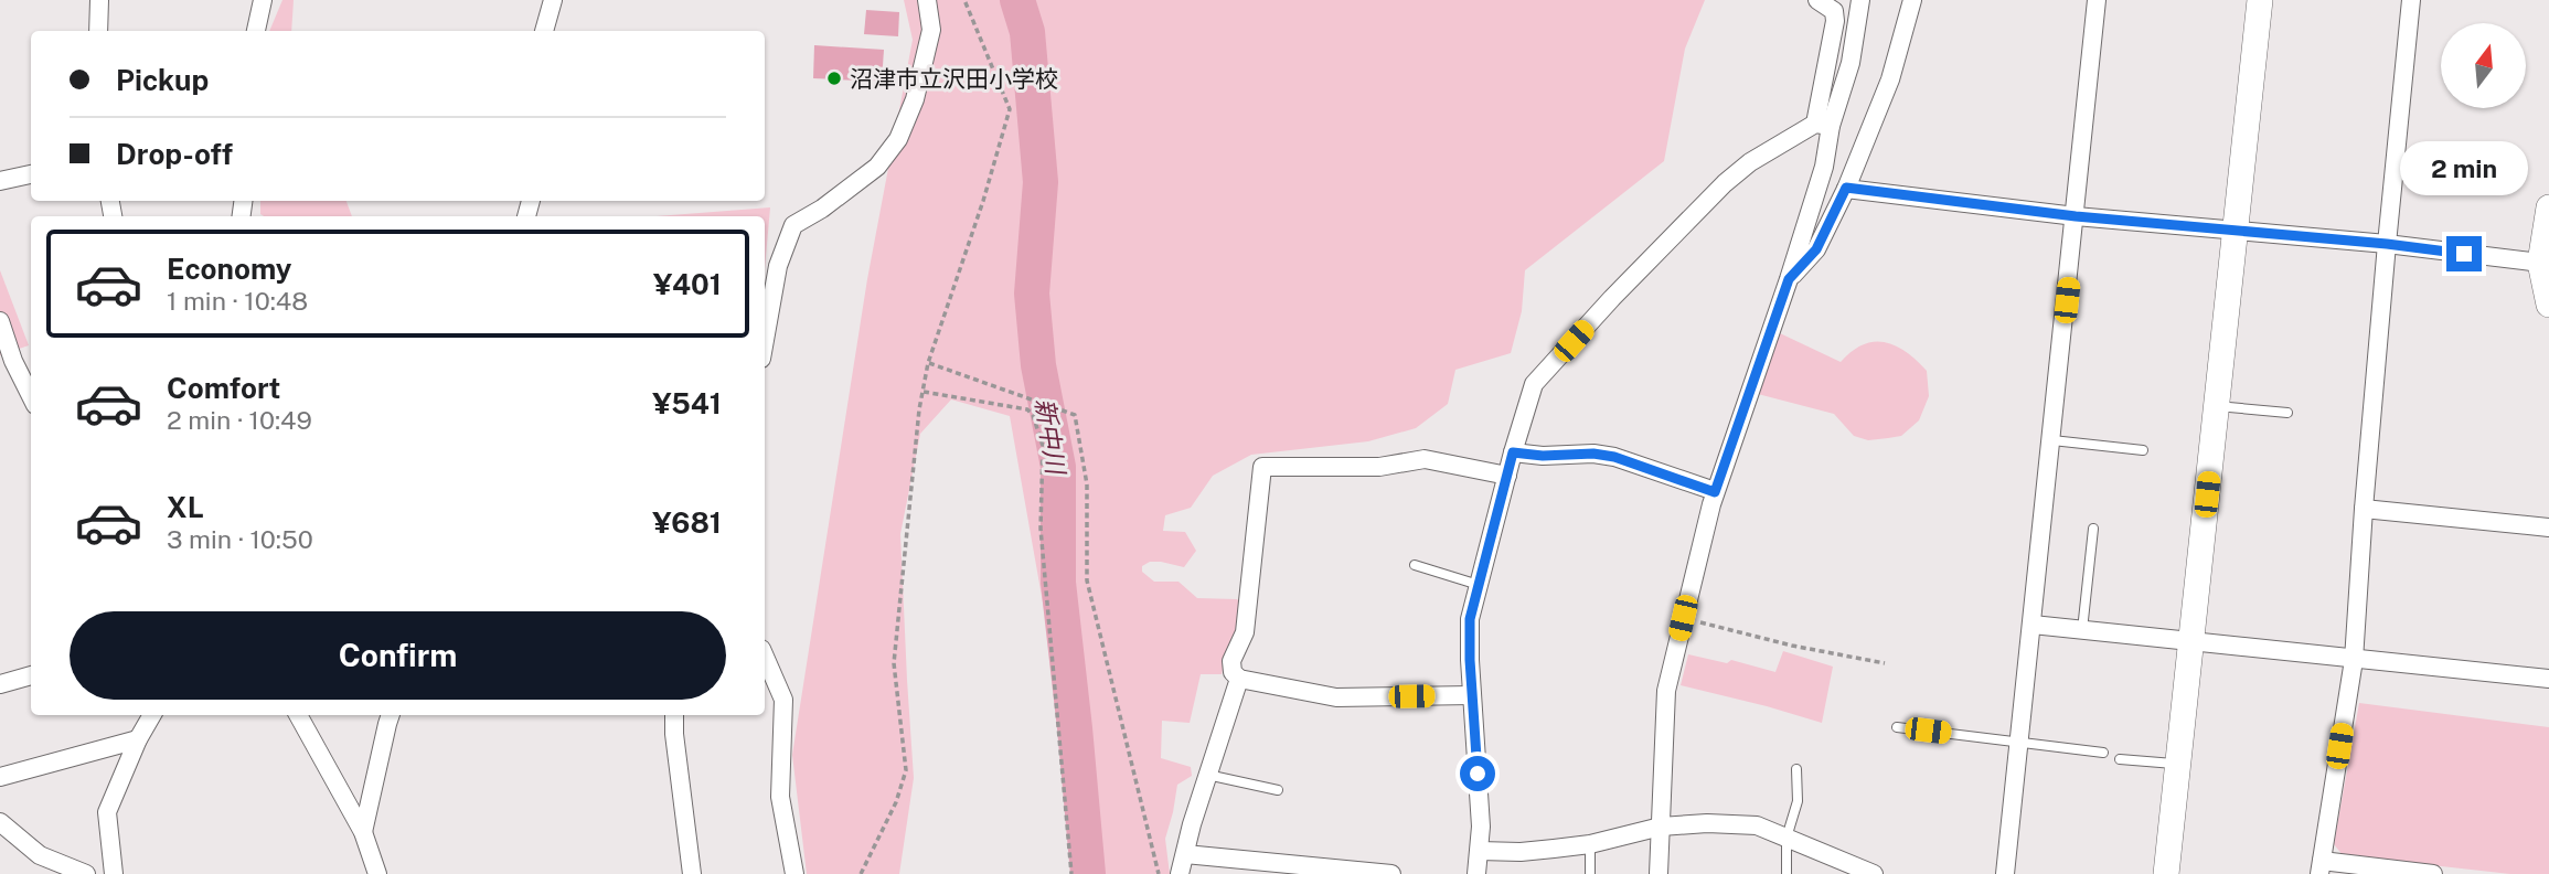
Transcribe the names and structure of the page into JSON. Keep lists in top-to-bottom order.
{
  "water": ["新中川"],
  "places": ["沼津市立沢田小学校"],
  "north": "top",
  "page": {
    "banner": ["Pickup", "Drop-off"],
    "bubble": "2 min",
    "list": [
      {
        "name": "Economy",
        "note": "1 min · 10:48",
        "value": "¥401"
      },
      {
        "name": "Comfort",
        "note": "2 min · 10:49",
        "value": "¥541"
      },
      {
        "name": "XL",
        "note": "3 min · 10:50",
        "value": "¥681"
      }
    ],
    "buttons": "Confirm"
  }
}
